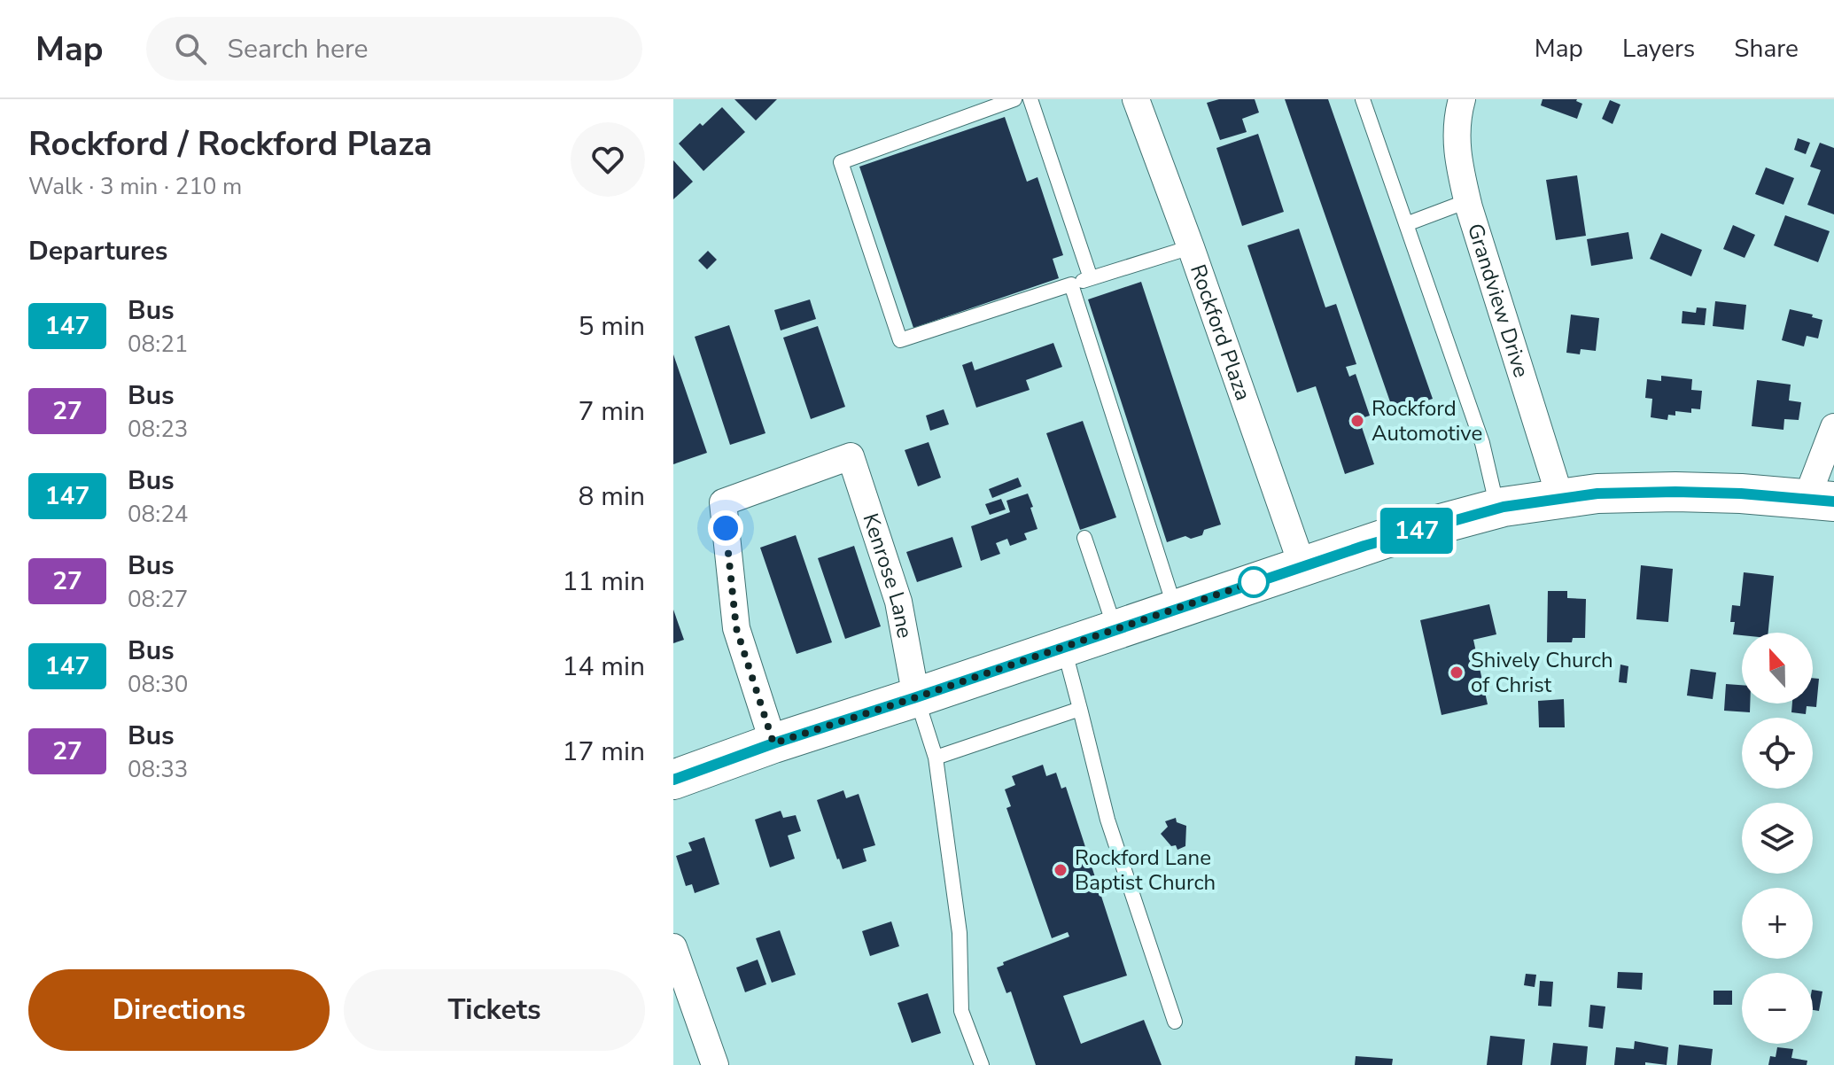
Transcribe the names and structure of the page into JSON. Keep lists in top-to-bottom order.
{
  "streets": {
    "street": ["Grandview Drive", "Rockford Plaza", "Kenrose Lane"]
  },
  "places": ["Rockford Automotive", "Shively Church of Christ", "Rockford Lane Baptist Church"],
  "lines": ["bus line 147"],
  "north": "top",
  "page": {
    "header": "Map",
    "search": "Search here",
    "nav": ["Map", "Layers", "Share"],
    "heading": [
      ["Rockford / Rockford Plaza", "Walk · 3 min · 210 m"],
      "Departures"
    ],
    "on_map": "147",
    "list": [
      {
        "mark": "147",
        "name": "Bus",
        "note": "08:21",
        "value": "5 min"
      },
      {
        "mark": "27",
        "name": "Bus",
        "note": "08:23",
        "value": "7 min"
      },
      {
        "mark": "147",
        "name": "Bus",
        "note": "08:24",
        "value": "8 min"
      },
      {
        "mark": "27",
        "name": "Bus",
        "note": "08:27",
        "value": "11 min"
      },
      {
        "mark": "147",
        "name": "Bus",
        "note": "08:30",
        "value": "14 min"
      },
      {
        "mark": "27",
        "name": "Bus",
        "note": "08:33",
        "value": "17 min"
      }
    ],
    "map_buttons": ["+", "−"],
    "buttons": ["Directions", "Tickets"]
  }
}
